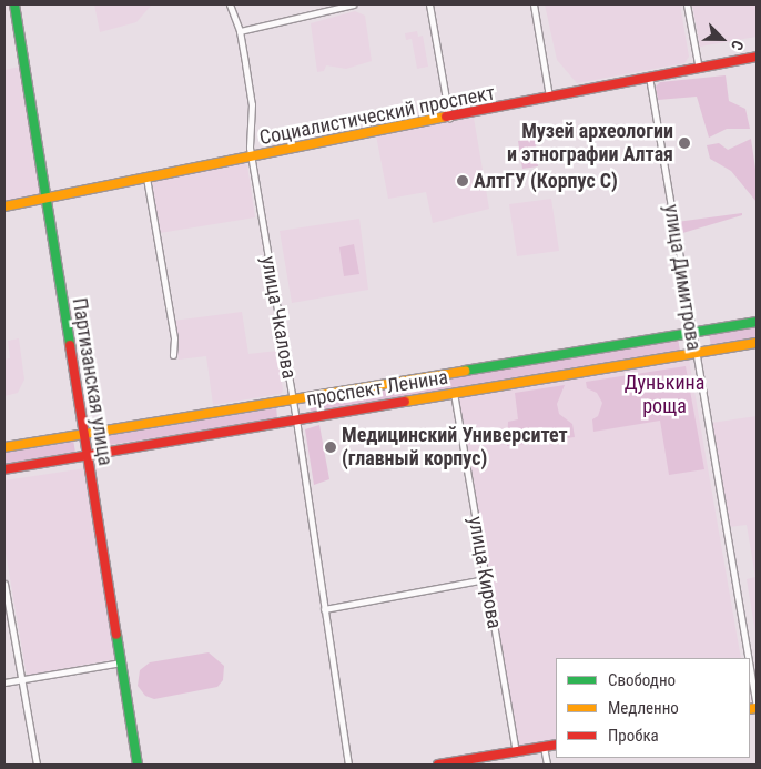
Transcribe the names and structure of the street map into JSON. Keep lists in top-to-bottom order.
{
  "streets": {
    "main road": ["Социалистический проспект", "Партизанская улица", "проспект Ленина"],
    "street": ["улица Димитрова", "улица Чкалова", "улица Кирова"]
  },
  "crossings": [
    ["Социалистический проспект", "улица Димитрова"],
    ["Социалистический проспект", "улица Чкалова"],
    ["Социалистический проспект", "Партизанская улица"],
    ["улица Димитрова", "проспект Ленина"],
    ["улица Чкалова", "проспект Ленина"],
    ["Партизанская улица", "проспект Ленина"],
    ["проспект Ленина", "улица Кирова"]
  ],
  "parks": ["Дунькина роща"],
  "places": ["Музей археологии и этнографии Алтая", "АлтГУ (Корпус С)", "Медицинский Университет (главный корпус)"],
  "legend": ["Свободно", "Медленно", "Пробка"],
  "north": "bottom right"
}
